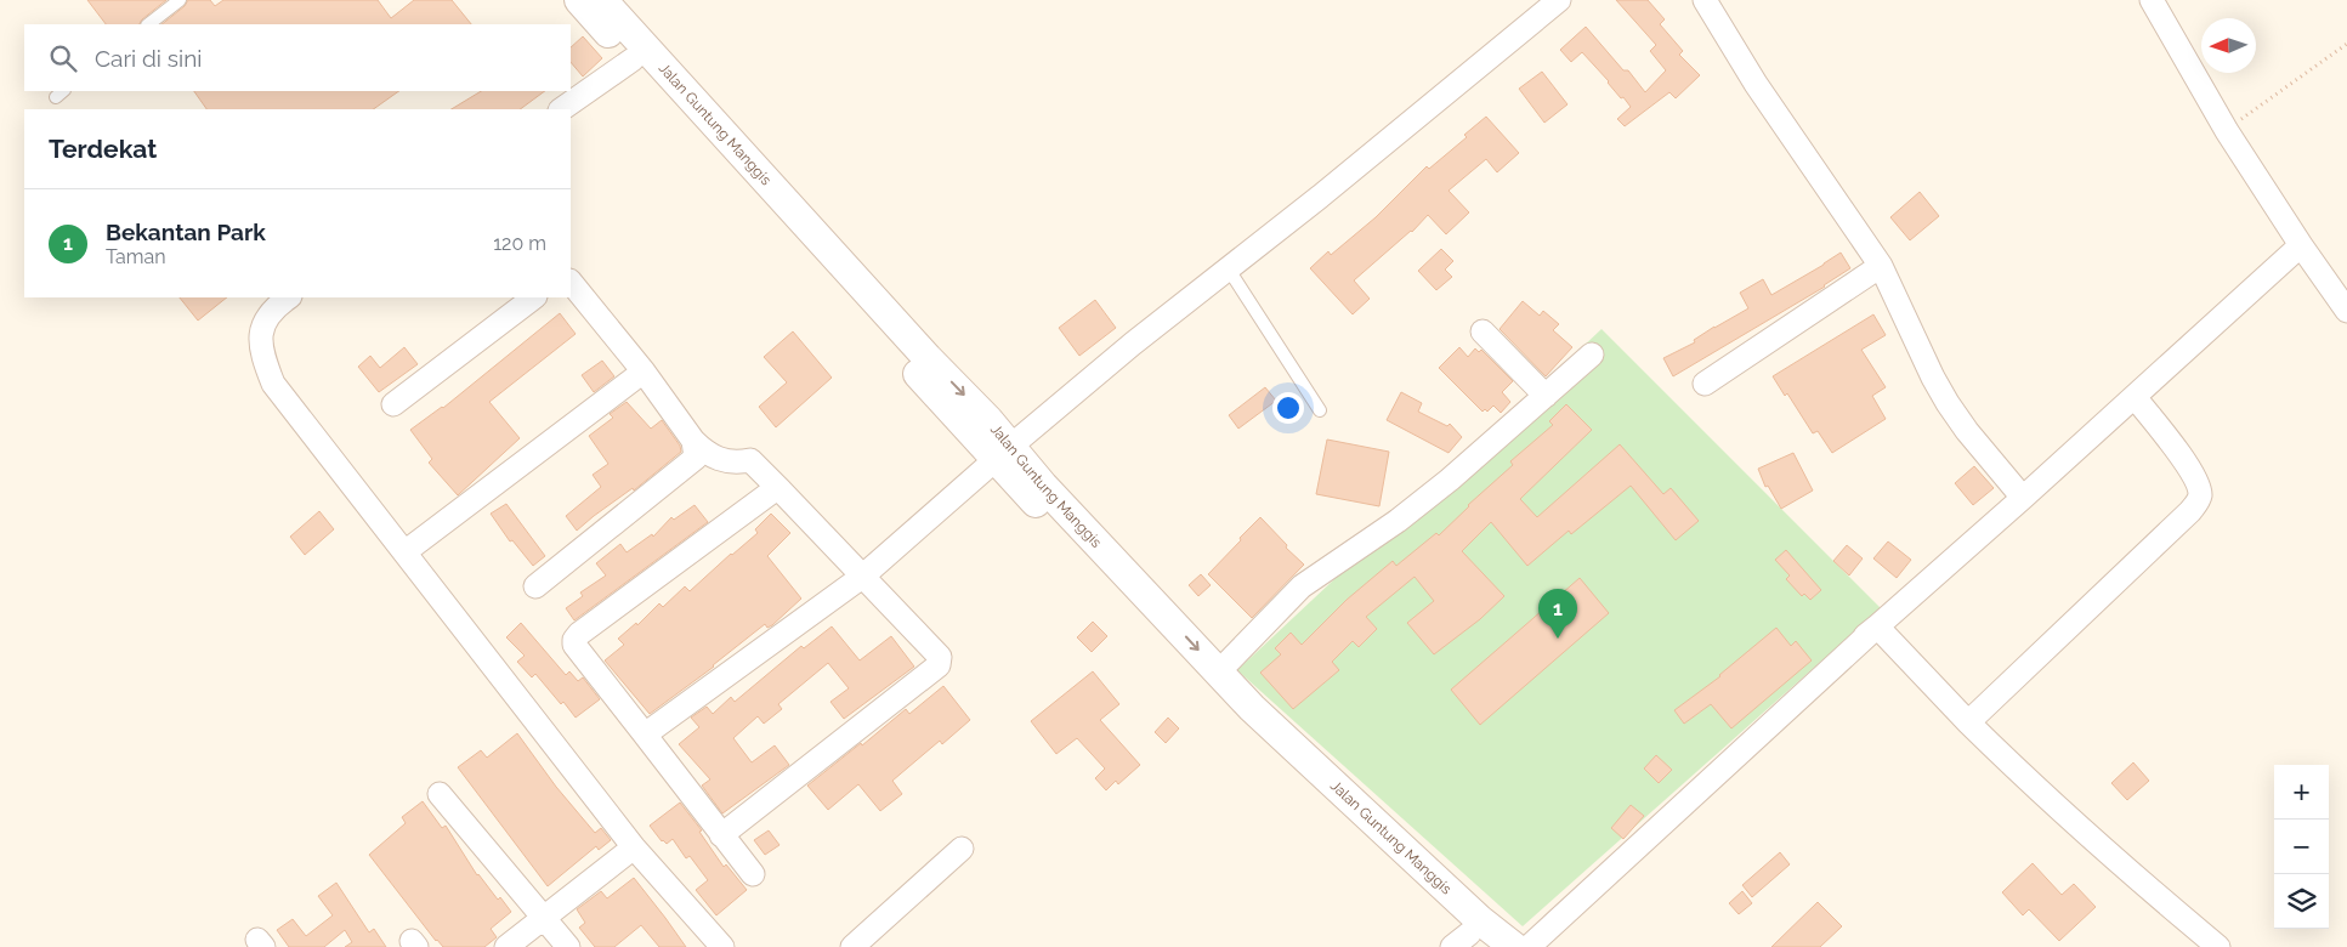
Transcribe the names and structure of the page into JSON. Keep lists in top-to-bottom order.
{
  "streets": {
    "street": ["Jalan Guntung Manggis"]
  },
  "north": "left",
  "page": {
    "search": "Cari di sini",
    "heading": "Terdekat",
    "list": [
      {
        "mark": "1",
        "name": "Bekantan Park",
        "note": "Taman",
        "value": "120 m"
      }
    ],
    "pins": "1",
    "map_buttons": ["+", "−"]
  }
}
